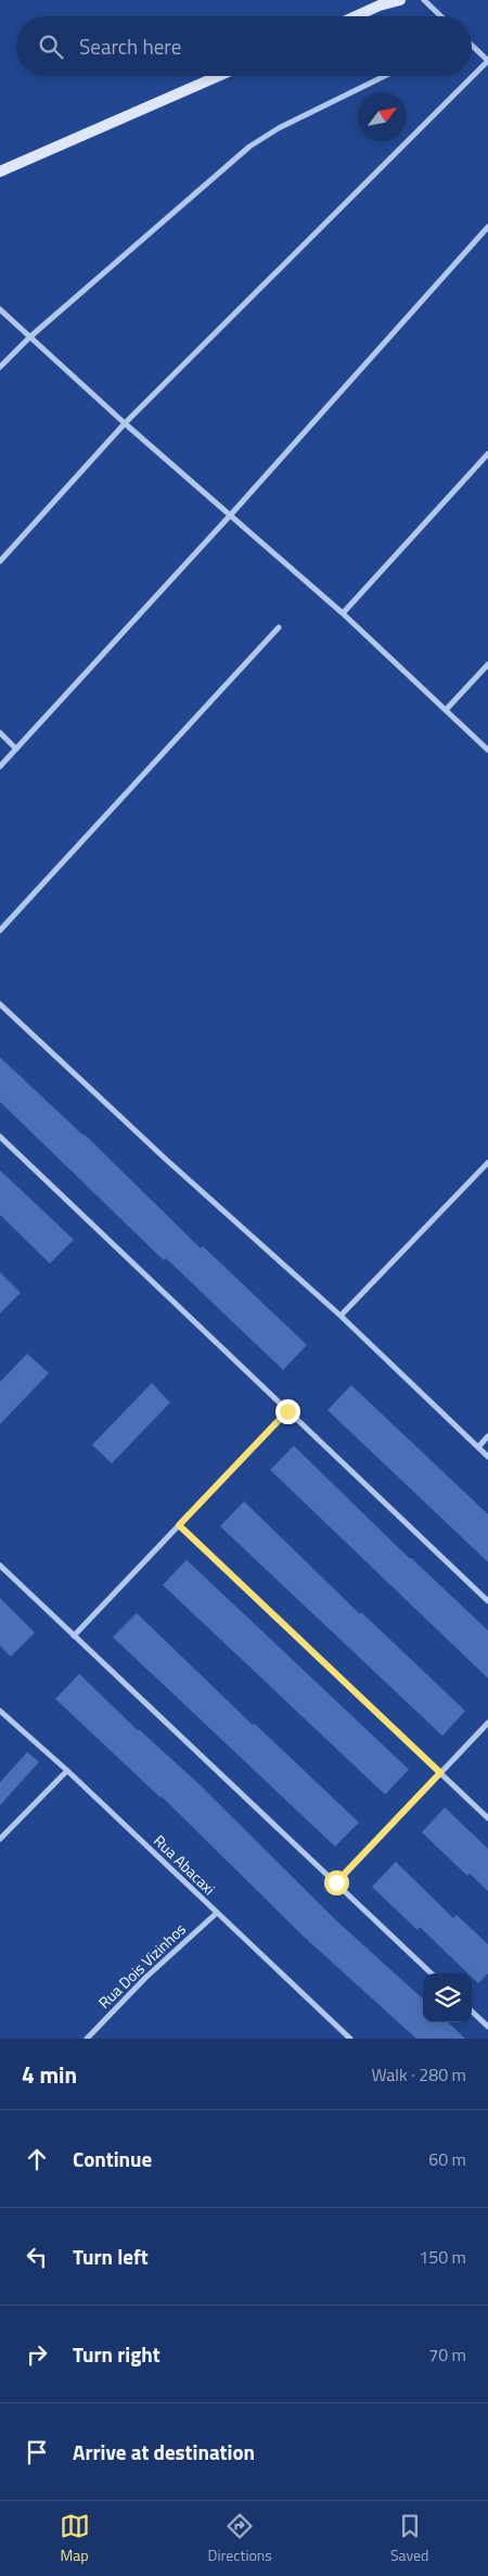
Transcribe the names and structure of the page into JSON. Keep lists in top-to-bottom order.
{
  "streets": {
    "street": ["Rua Abacaxi", "Rua Dois Vizinhos"]
  },
  "crossings": [
    ["Rua Abacaxi", "Rua Dois Vizinhos"]
  ],
  "north": "top right",
  "page": {
    "search": "Search here",
    "heading": ["4 min", "Walk · 280 m"],
    "list": [
      ["Continue", "60 m"],
      ["Turn left", "150 m"],
      ["Turn right", "70 m"],
      "Arrive at destination"
    ],
    "nav": ["Map", "Directions", "Saved"]
  }
}
